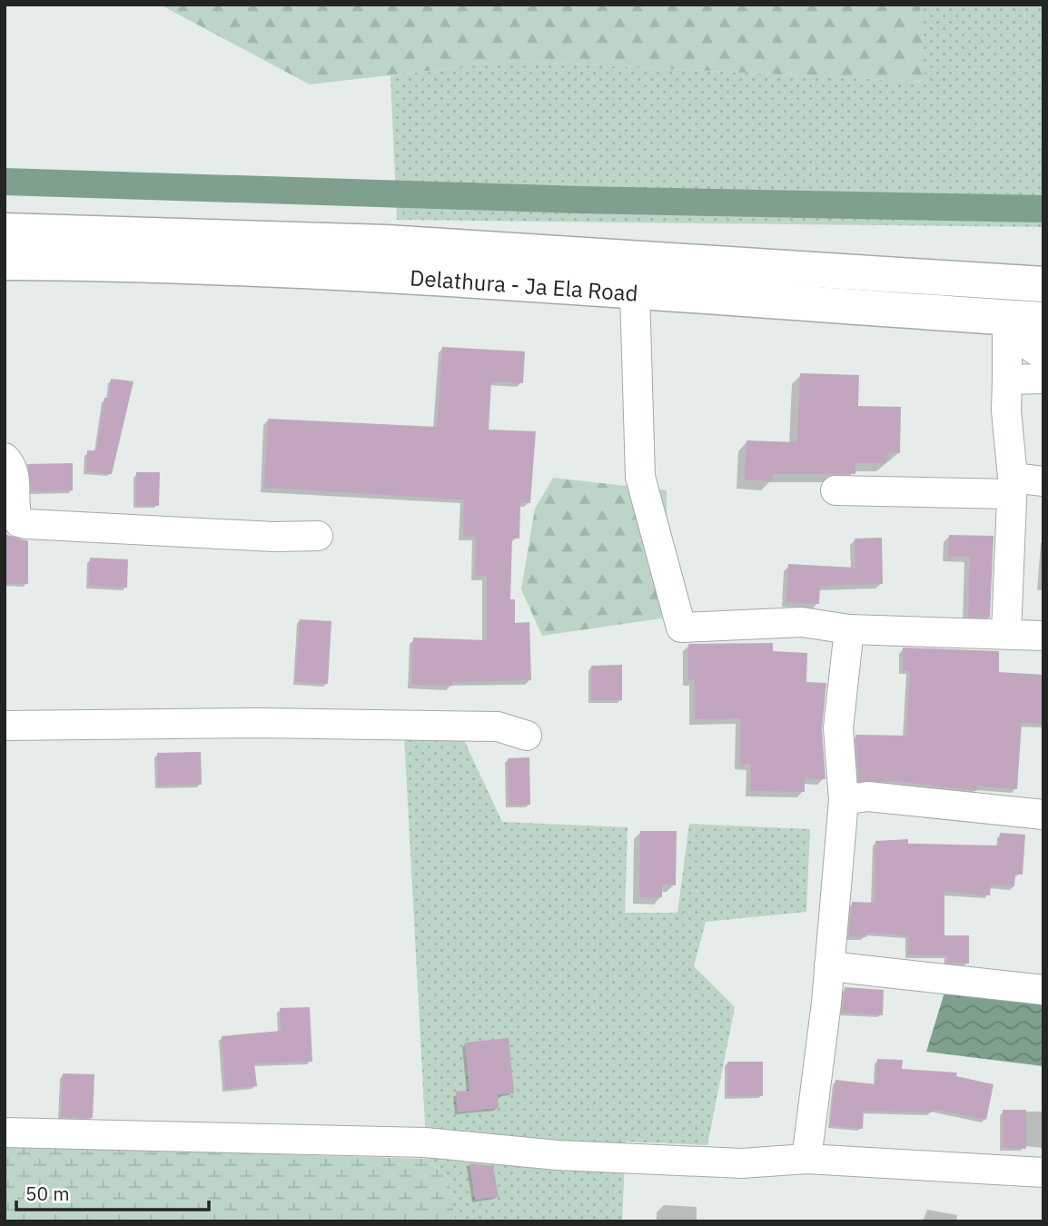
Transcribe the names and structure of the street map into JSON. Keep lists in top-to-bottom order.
{
  "streets": {
    "main road": ["Delathura - Ja Ela Road"]
  },
  "scale_bar": "50 m"
}
